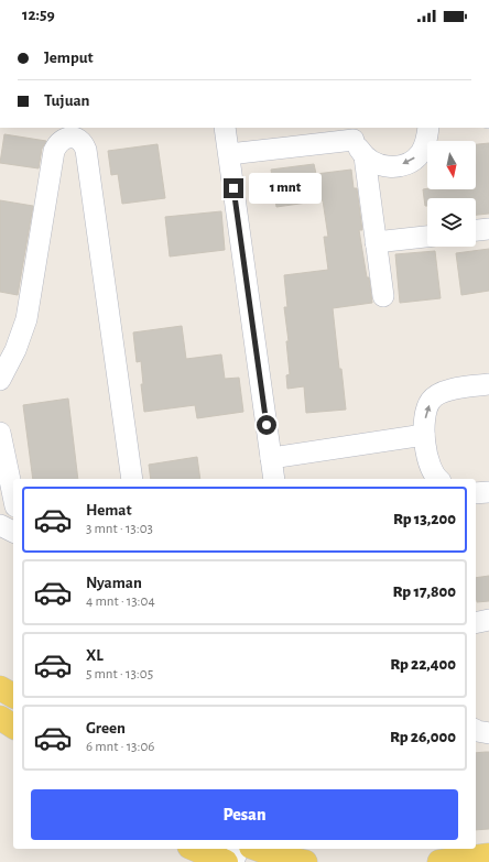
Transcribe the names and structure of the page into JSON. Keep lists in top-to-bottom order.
{
  "north": "bottom",
  "page": {
    "status": "12:59",
    "banner": ["Jemput", "Tujuan"],
    "bubble": "1 mnt",
    "list": [
      {
        "name": "Hemat",
        "note": "3 mnt · 13:03",
        "value": "Rp 13,200"
      },
      {
        "name": "Nyaman",
        "note": "4 mnt · 13:04",
        "value": "Rp 17,800"
      },
      {
        "name": "XL",
        "note": "5 mnt · 13:05",
        "value": "Rp 22,400"
      },
      {
        "name": "Green",
        "note": "6 mnt · 13:06",
        "value": "Rp 26,000"
      }
    ],
    "buttons": "Pesan"
  }
}
